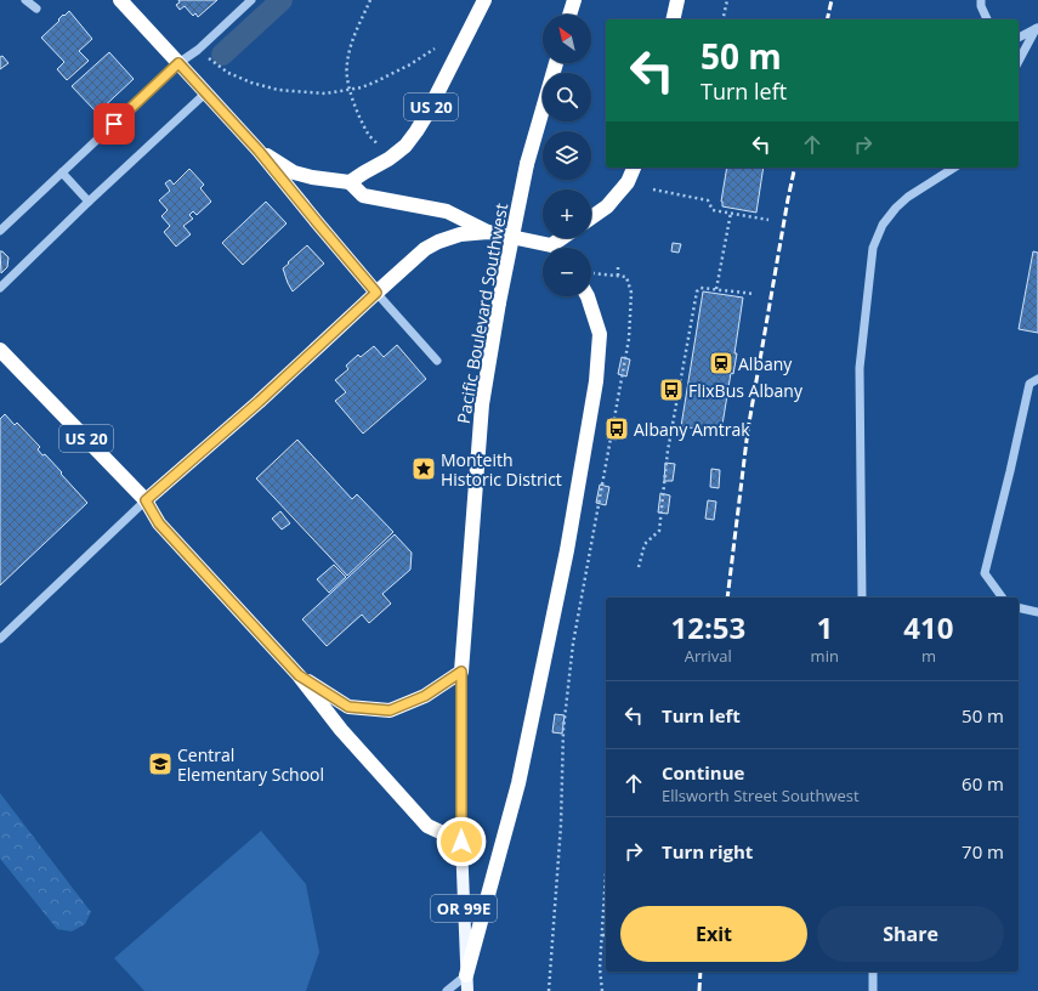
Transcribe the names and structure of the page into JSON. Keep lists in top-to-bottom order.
{
  "streets": {
    "highway": ["US 20", "Pacific Boulevard Southwest", "OR 99E"]
  },
  "places": {
    "station": ["Albany"],
    "bus stop": ["FlixBus Albany", "Albany Amtrak"],
    "place": ["Monteith Historic District"],
    "school or university": ["Central Elementary School"]
  },
  "north": "top left",
  "page": {
    "map_buttons": ["+", "−"],
    "turn": ["50 m", "Turn left"],
    "eta": [
      "12:53",
      "Arrival",
      "1",
      "min",
      "410",
      "m"
    ],
    "list": [
      {
        "name": "Turn left",
        "value": "50 m"
      },
      {
        "name": "Continue",
        "note": "Ellsworth Street Southwest",
        "value": "60 m"
      },
      {
        "name": "Turn right",
        "value": "70 m"
      }
    ],
    "buttons": ["Exit", "Share"]
  }
}
